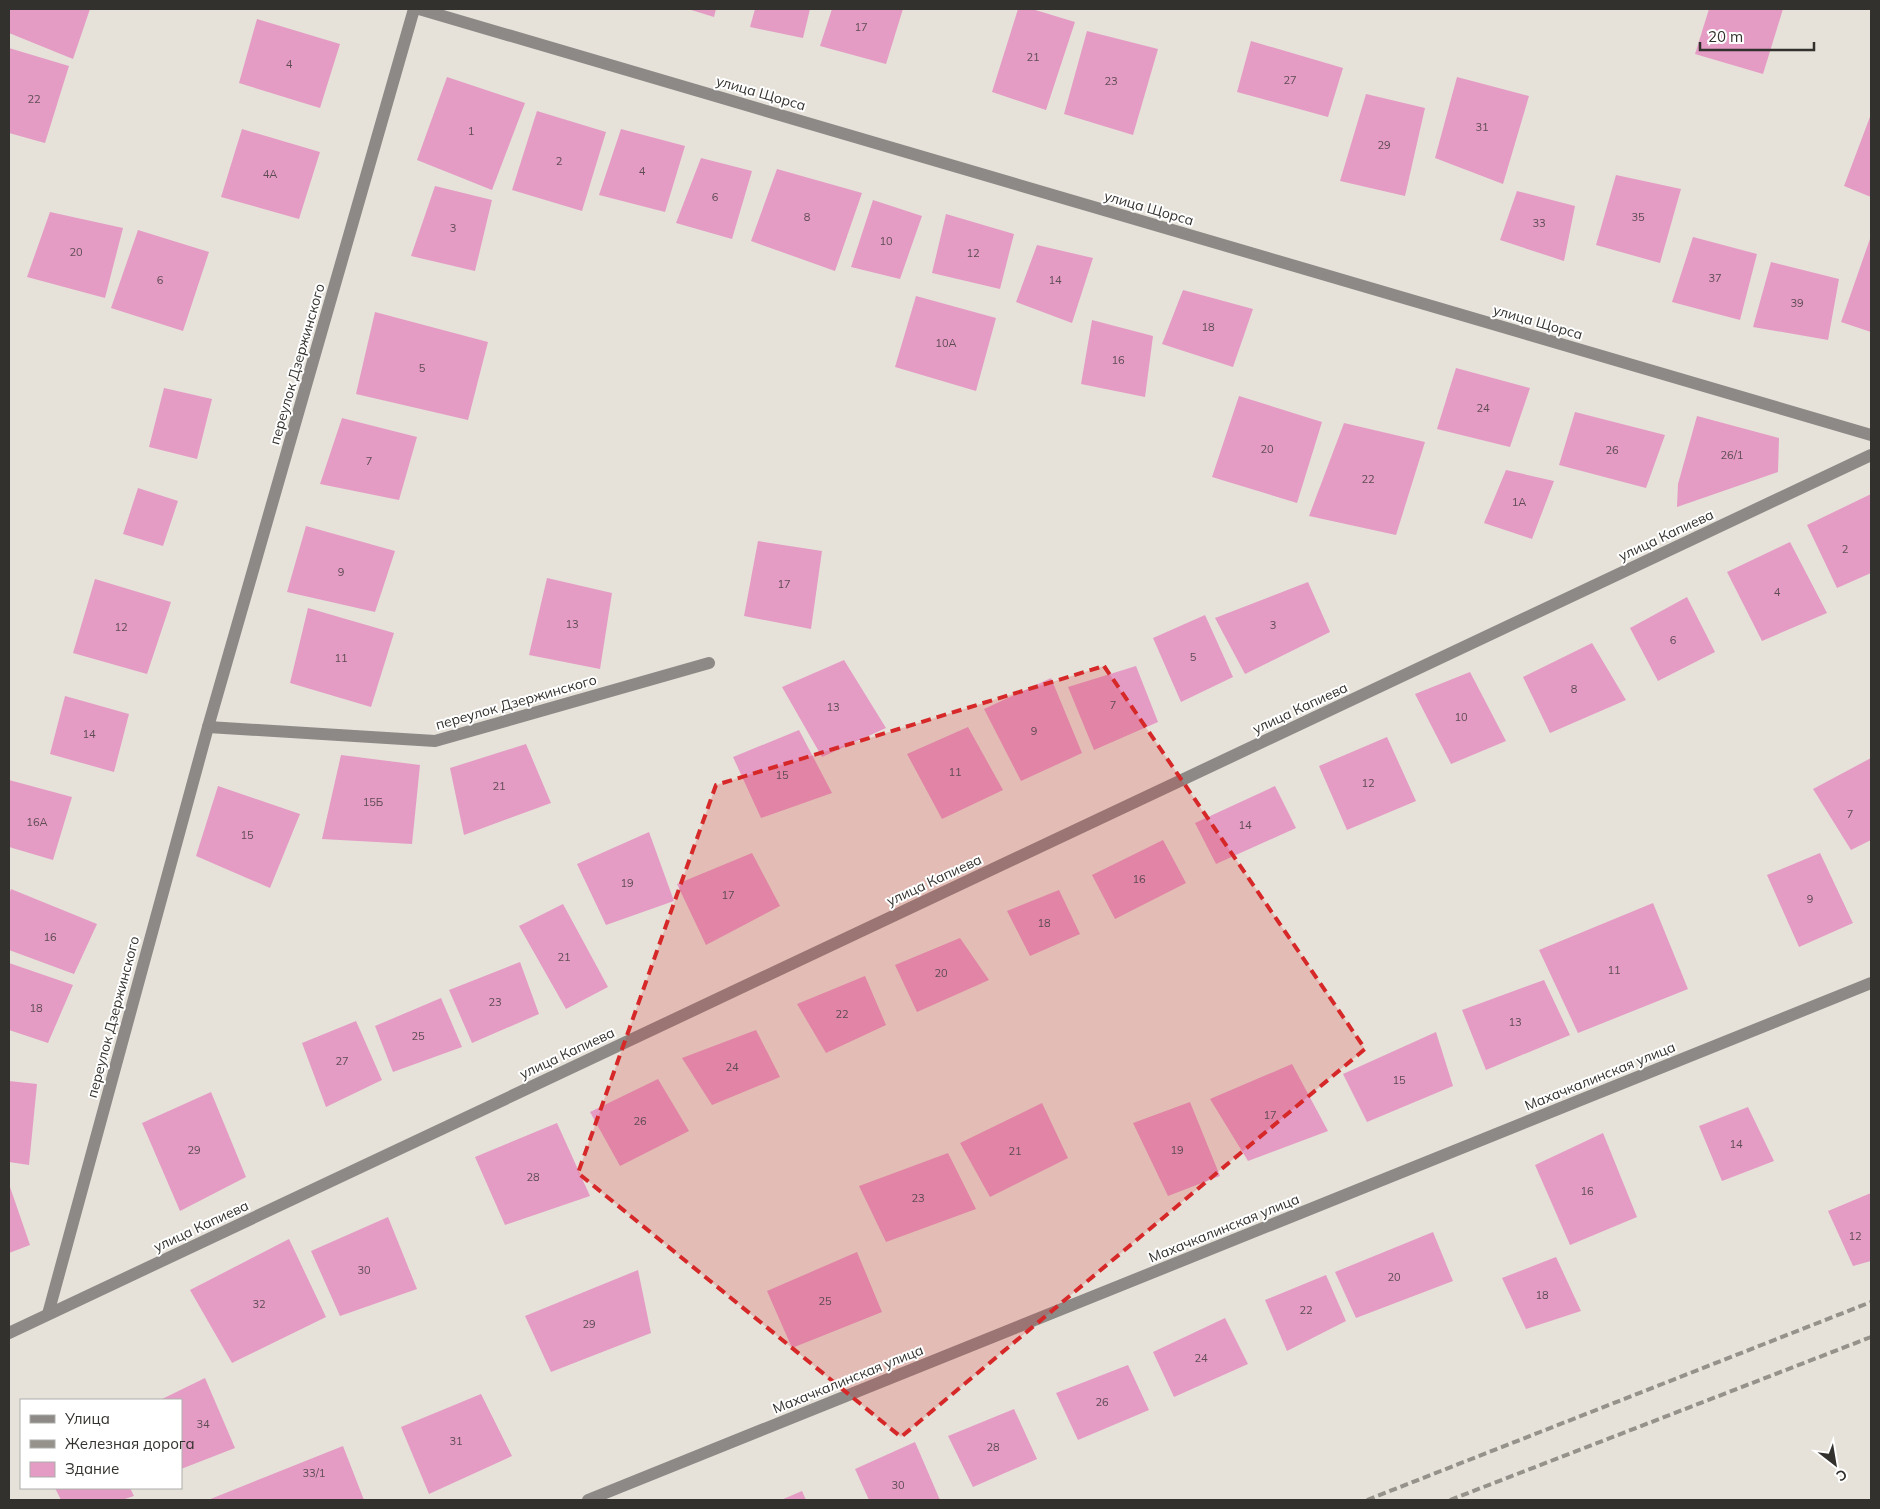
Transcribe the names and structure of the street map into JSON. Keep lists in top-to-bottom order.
{
  "streets": {
    "street": [
      "улица Щорса",
      "переулок Дзержинского",
      "улица Капиева",
      "Махачкалинская улица"
    ]
  },
  "crossings": [
    ["переулок Дзержинского", "улица Капиева"]
  ],
  "house_numbers": [
    "17",
    "21",
    "4",
    "27",
    "23",
    "22",
    "31",
    "1",
    "29",
    "2",
    "4",
    "4А",
    "6",
    "8",
    "35",
    "33",
    "3",
    "10",
    "20",
    "12",
    "37",
    "6",
    "14",
    "39",
    "18",
    "10А",
    "16",
    "5",
    "24",
    "20",
    "26",
    "26/1",
    "7",
    "22",
    "1А",
    "2",
    "9",
    "17",
    "4",
    "13",
    "3",
    "12",
    "6",
    "5",
    "11",
    "8",
    "7",
    "13",
    "10",
    "9",
    "14",
    "11",
    "15",
    "12",
    "21",
    "15Б",
    "7",
    "16А",
    "14",
    "15",
    "16",
    "19",
    "17",
    "9",
    "18",
    "16",
    "21",
    "11",
    "20",
    "23",
    "18",
    "22",
    "13",
    "25",
    "27",
    "24",
    "15",
    "17",
    "26",
    "14",
    "29",
    "19",
    "21",
    "28",
    "16",
    "23",
    "12",
    "30",
    "20",
    "18",
    "25",
    "32",
    "22",
    "29",
    "24",
    "26",
    "34",
    "31",
    "28",
    "33/1",
    "30"
  ],
  "legend": ["Улица", "Железная дорога", "Здание"],
  "scale_bar": "20 m",
  "north": "bottom right"
}
